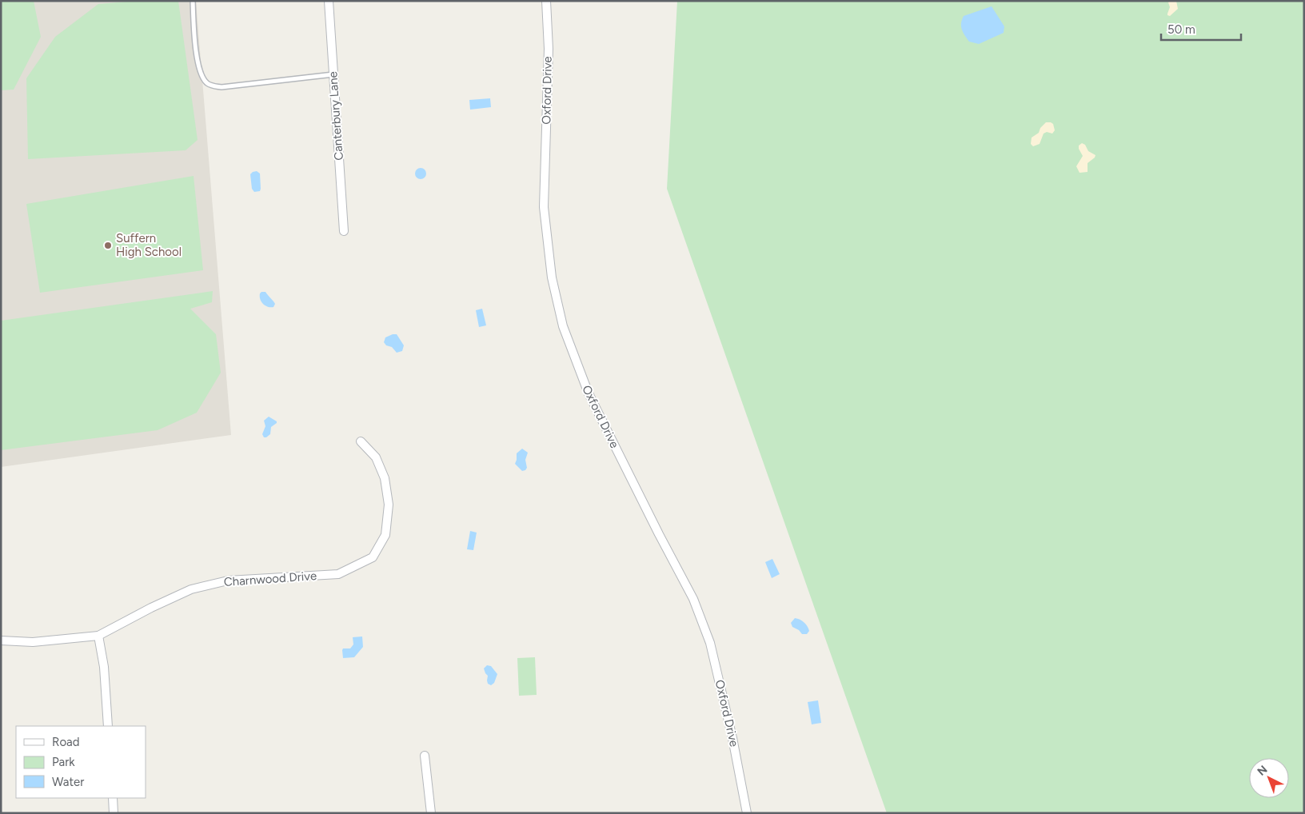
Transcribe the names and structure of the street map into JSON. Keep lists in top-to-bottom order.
{
  "streets": {
    "street": ["Oxford Drive", "Canterbury Lane", "Charnwood Drive"]
  },
  "places": ["Suffern High School"],
  "legend": ["Road", "Park", "Water"],
  "scale_bar": "50 m",
  "north": "top left"
}
